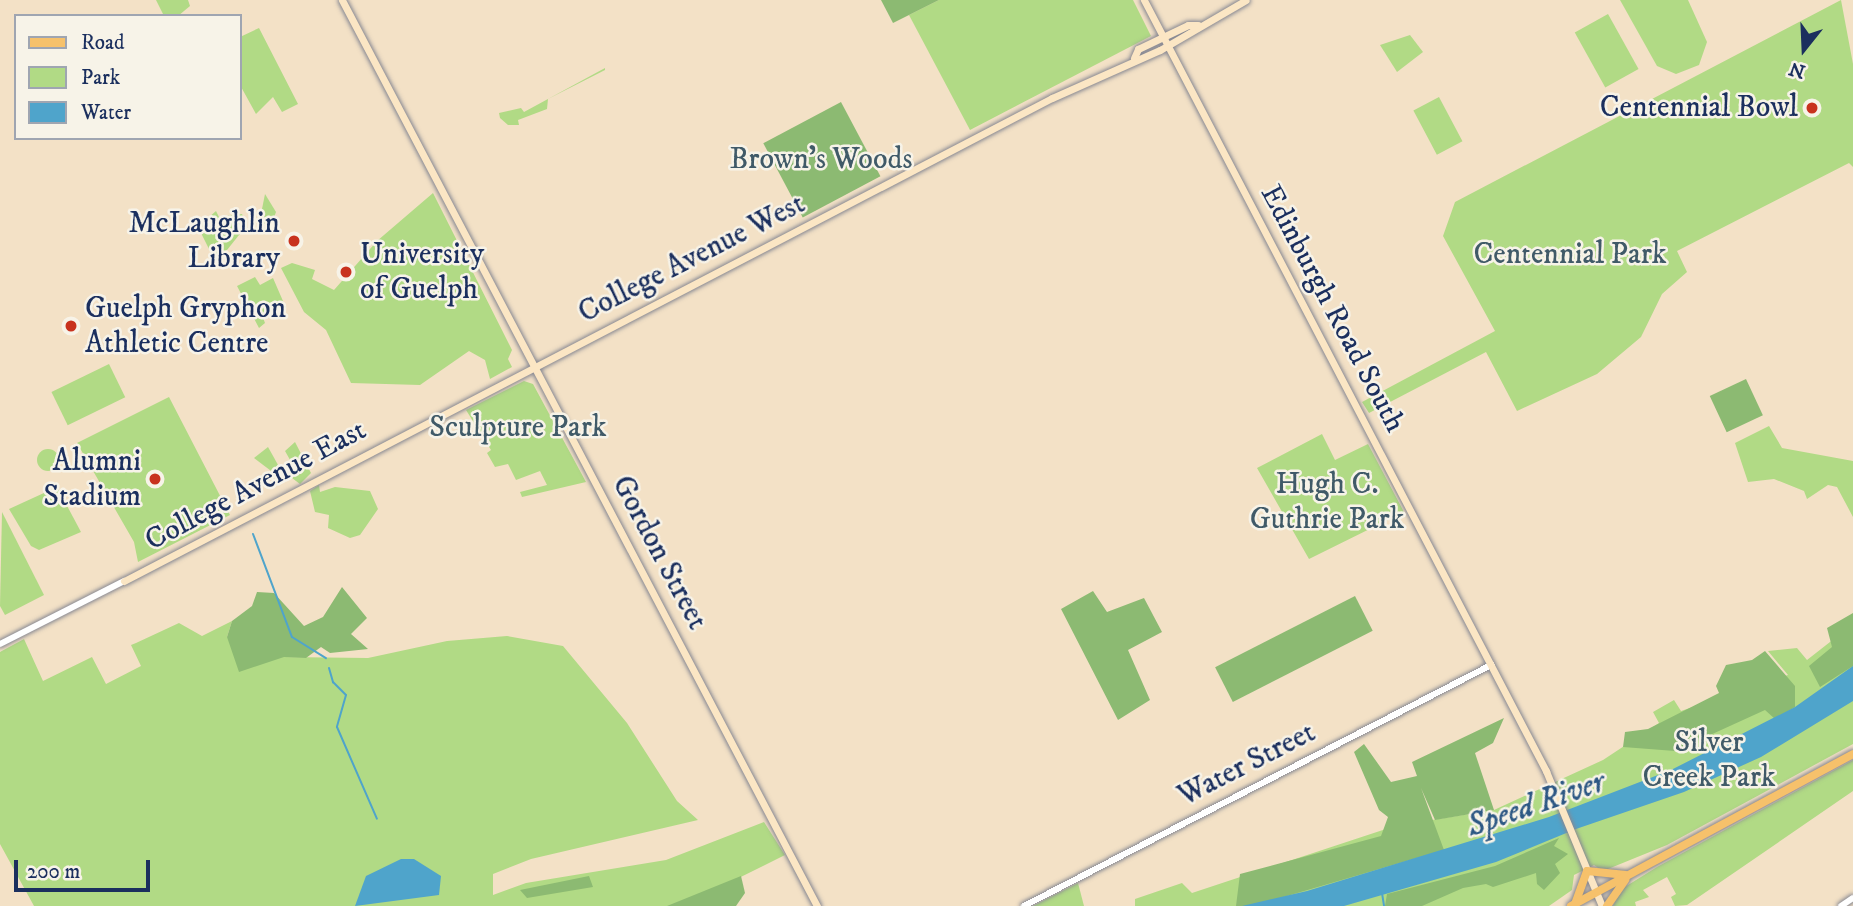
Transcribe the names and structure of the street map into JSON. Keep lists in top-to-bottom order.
{
  "streets": {
    "main road": [
      "College Avenue West",
      "Edinburgh Road South",
      "College Avenue East",
      "Gordon Street"
    ],
    "street": ["Water Street"]
  },
  "crossings": [
    ["College Avenue West", "Edinburgh Road South"],
    ["College Avenue West", "College Avenue East"],
    ["College Avenue West", "Gordon Street"],
    ["Edinburgh Road South", "Water Street"],
    ["College Avenue East", "Gordon Street"]
  ],
  "water": ["Speed River"],
  "parks": [
    "Brown's Woods",
    "Centennial Park",
    "Sculpture Park",
    "Hugh C. Guthrie Park",
    "Silver Creek Park"
  ],
  "places": [
    "Centennial Bowl",
    "McLaughlin Library",
    "University of Guelph",
    "Guelph Gryphon Athletic Centre",
    "Alumni Stadium"
  ],
  "legend": ["Road", "Park", "Water"],
  "scale_bar": "200 m",
  "north": "bottom"
}
